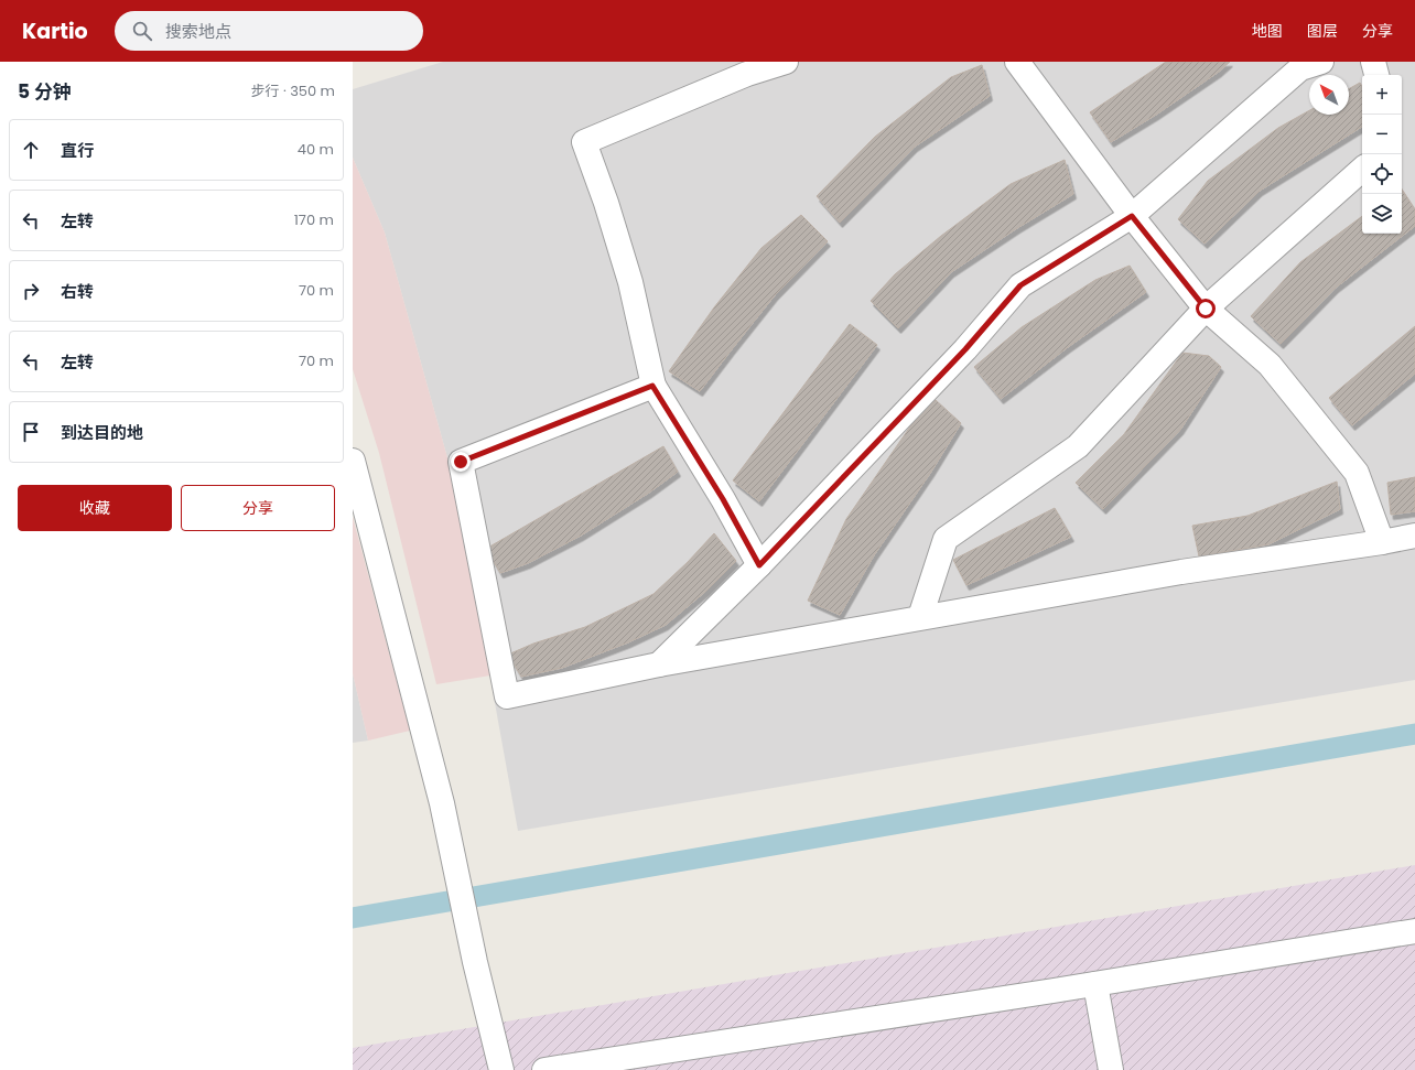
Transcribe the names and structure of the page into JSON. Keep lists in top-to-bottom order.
{
  "north": "top left",
  "page": {
    "header": "Kartio",
    "search": "搜索地点",
    "nav": ["地图", "图层", "分享"],
    "heading": ["5 分钟", "步行 · 350 m"],
    "map_buttons": ["+", "−"],
    "list": [
      ["直行", "40 m"],
      ["左转", "170 m"],
      ["右转", "70 m"],
      ["左转", "70 m"],
      "到达目的地"
    ],
    "buttons": ["收藏", "分享"]
  }
}
